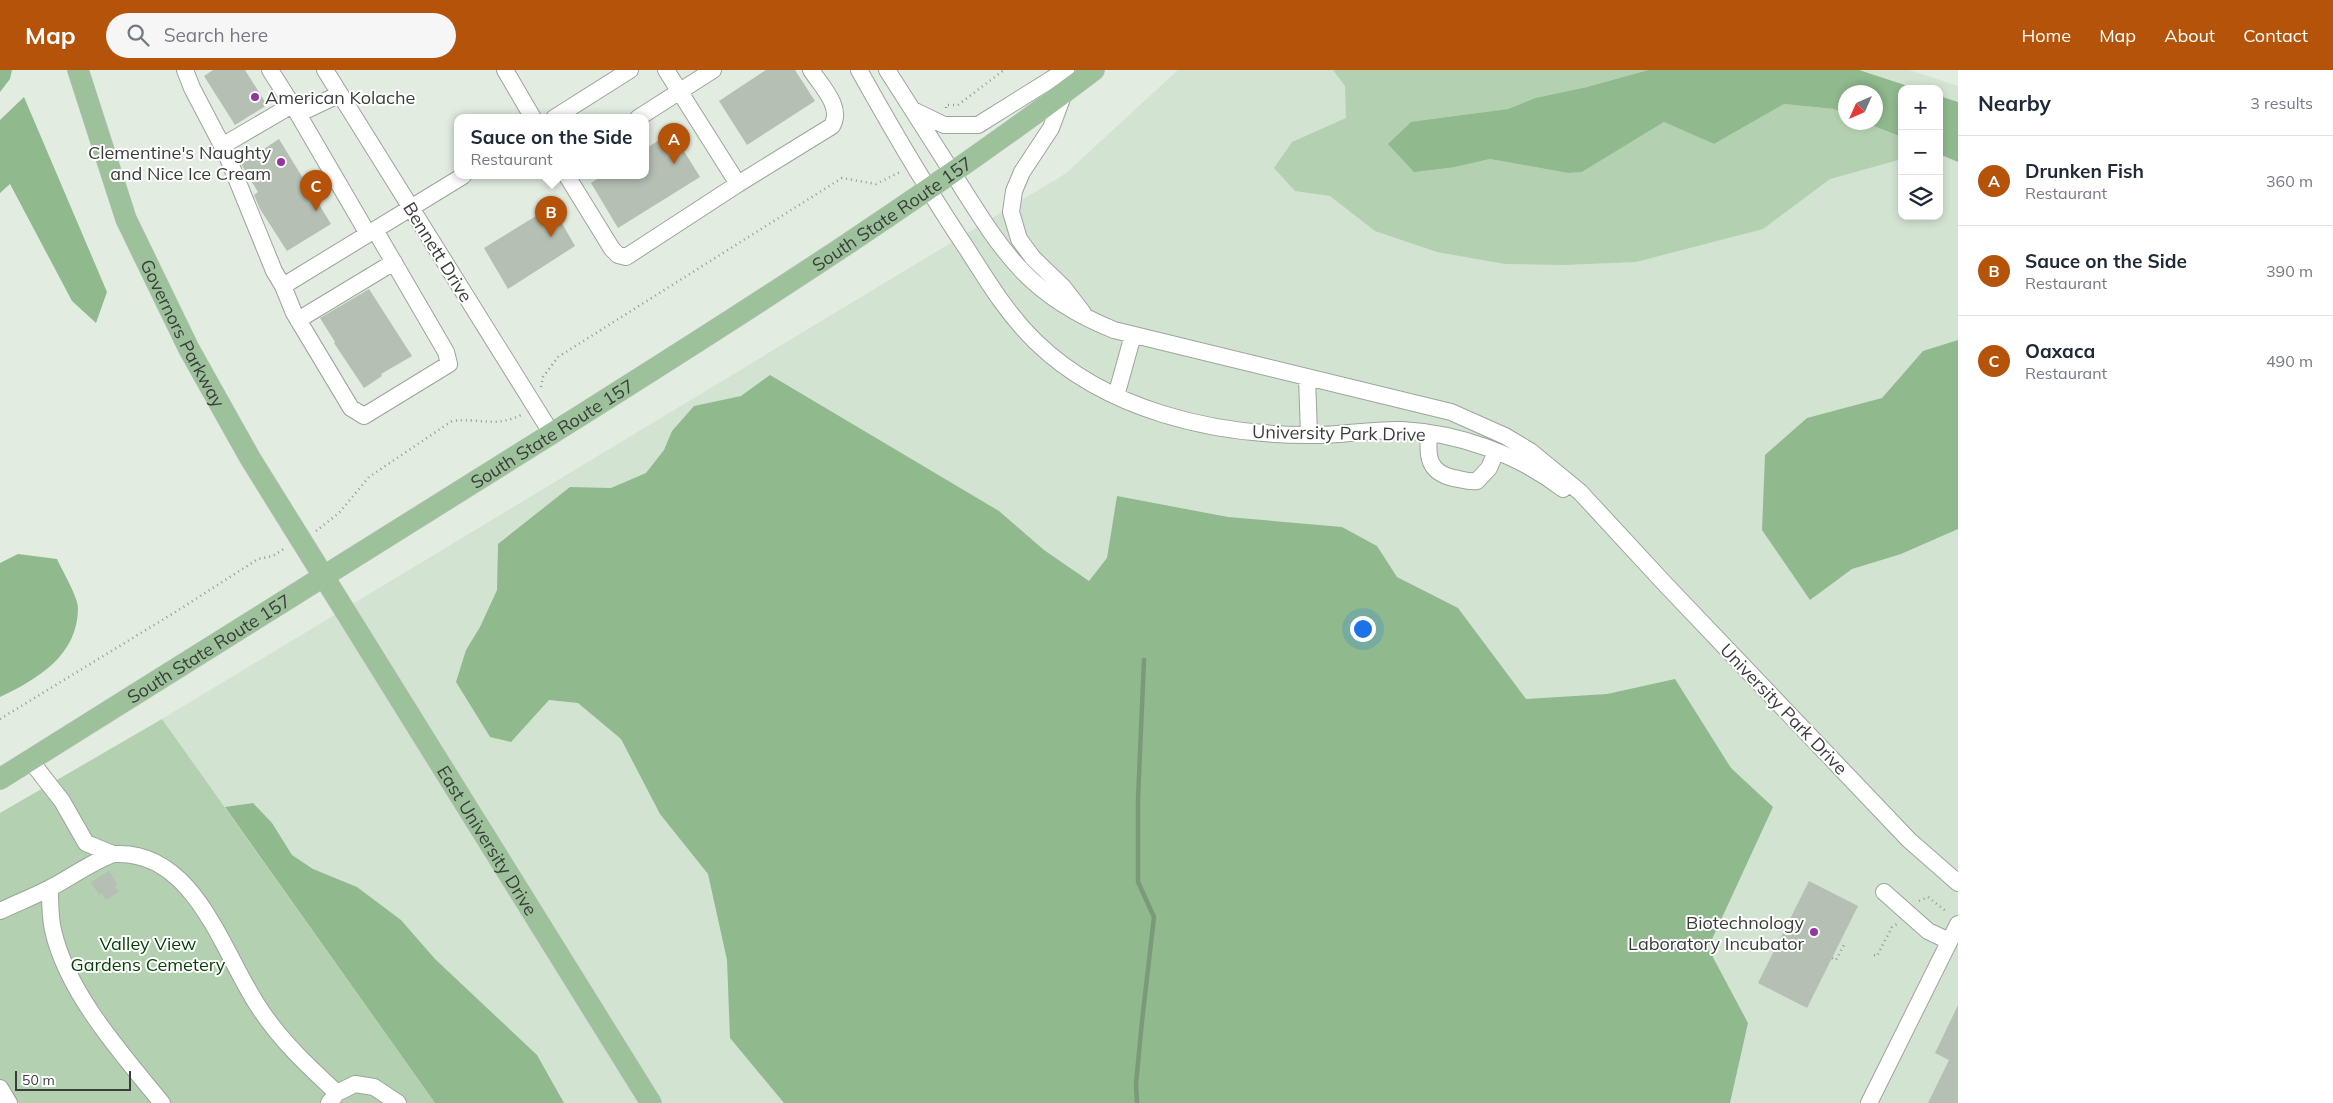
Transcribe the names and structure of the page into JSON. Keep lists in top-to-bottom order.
{
  "streets": {
    "main road": ["South State Route 157", "Governors Parkway", "East University Drive"],
    "street": ["Bennett Drive", "University Park Drive"]
  },
  "crossings": [
    ["South State Route 157", "Bennett Drive"],
    ["South State Route 157", "Governors Parkway"],
    ["South State Route 157", "University Park Drive"],
    ["South State Route 157", "East University Drive"],
    ["Governors Parkway", "East University Drive"]
  ],
  "parks": ["Valley View Gardens Cemetery"],
  "places": ["American Kolache", "Clementine's Naughty and Nice Ice Cream", "Biotechnology Laboratory Incubator"],
  "scale_bar": "50 m",
  "north": "bottom left",
  "page": {
    "header": "Map",
    "search": "Search here",
    "nav": [
      "Home",
      "Map",
      "About",
      "Contact"
    ],
    "heading": ["Nearby", "3 results"],
    "map_buttons": ["+", "−"],
    "popup": ["Sauce on the Side", "Restaurant"],
    "pins": ["A", "C", "B"],
    "list": [
      {
        "mark": "A",
        "name": "Drunken Fish",
        "note": "Restaurant",
        "value": "360 m"
      },
      {
        "mark": "B",
        "name": "Sauce on the Side",
        "note": "Restaurant",
        "value": "390 m"
      },
      {
        "mark": "C",
        "name": "Oaxaca",
        "note": "Restaurant",
        "value": "490 m"
      }
    ],
    "scale": "50 m"
  }
}
